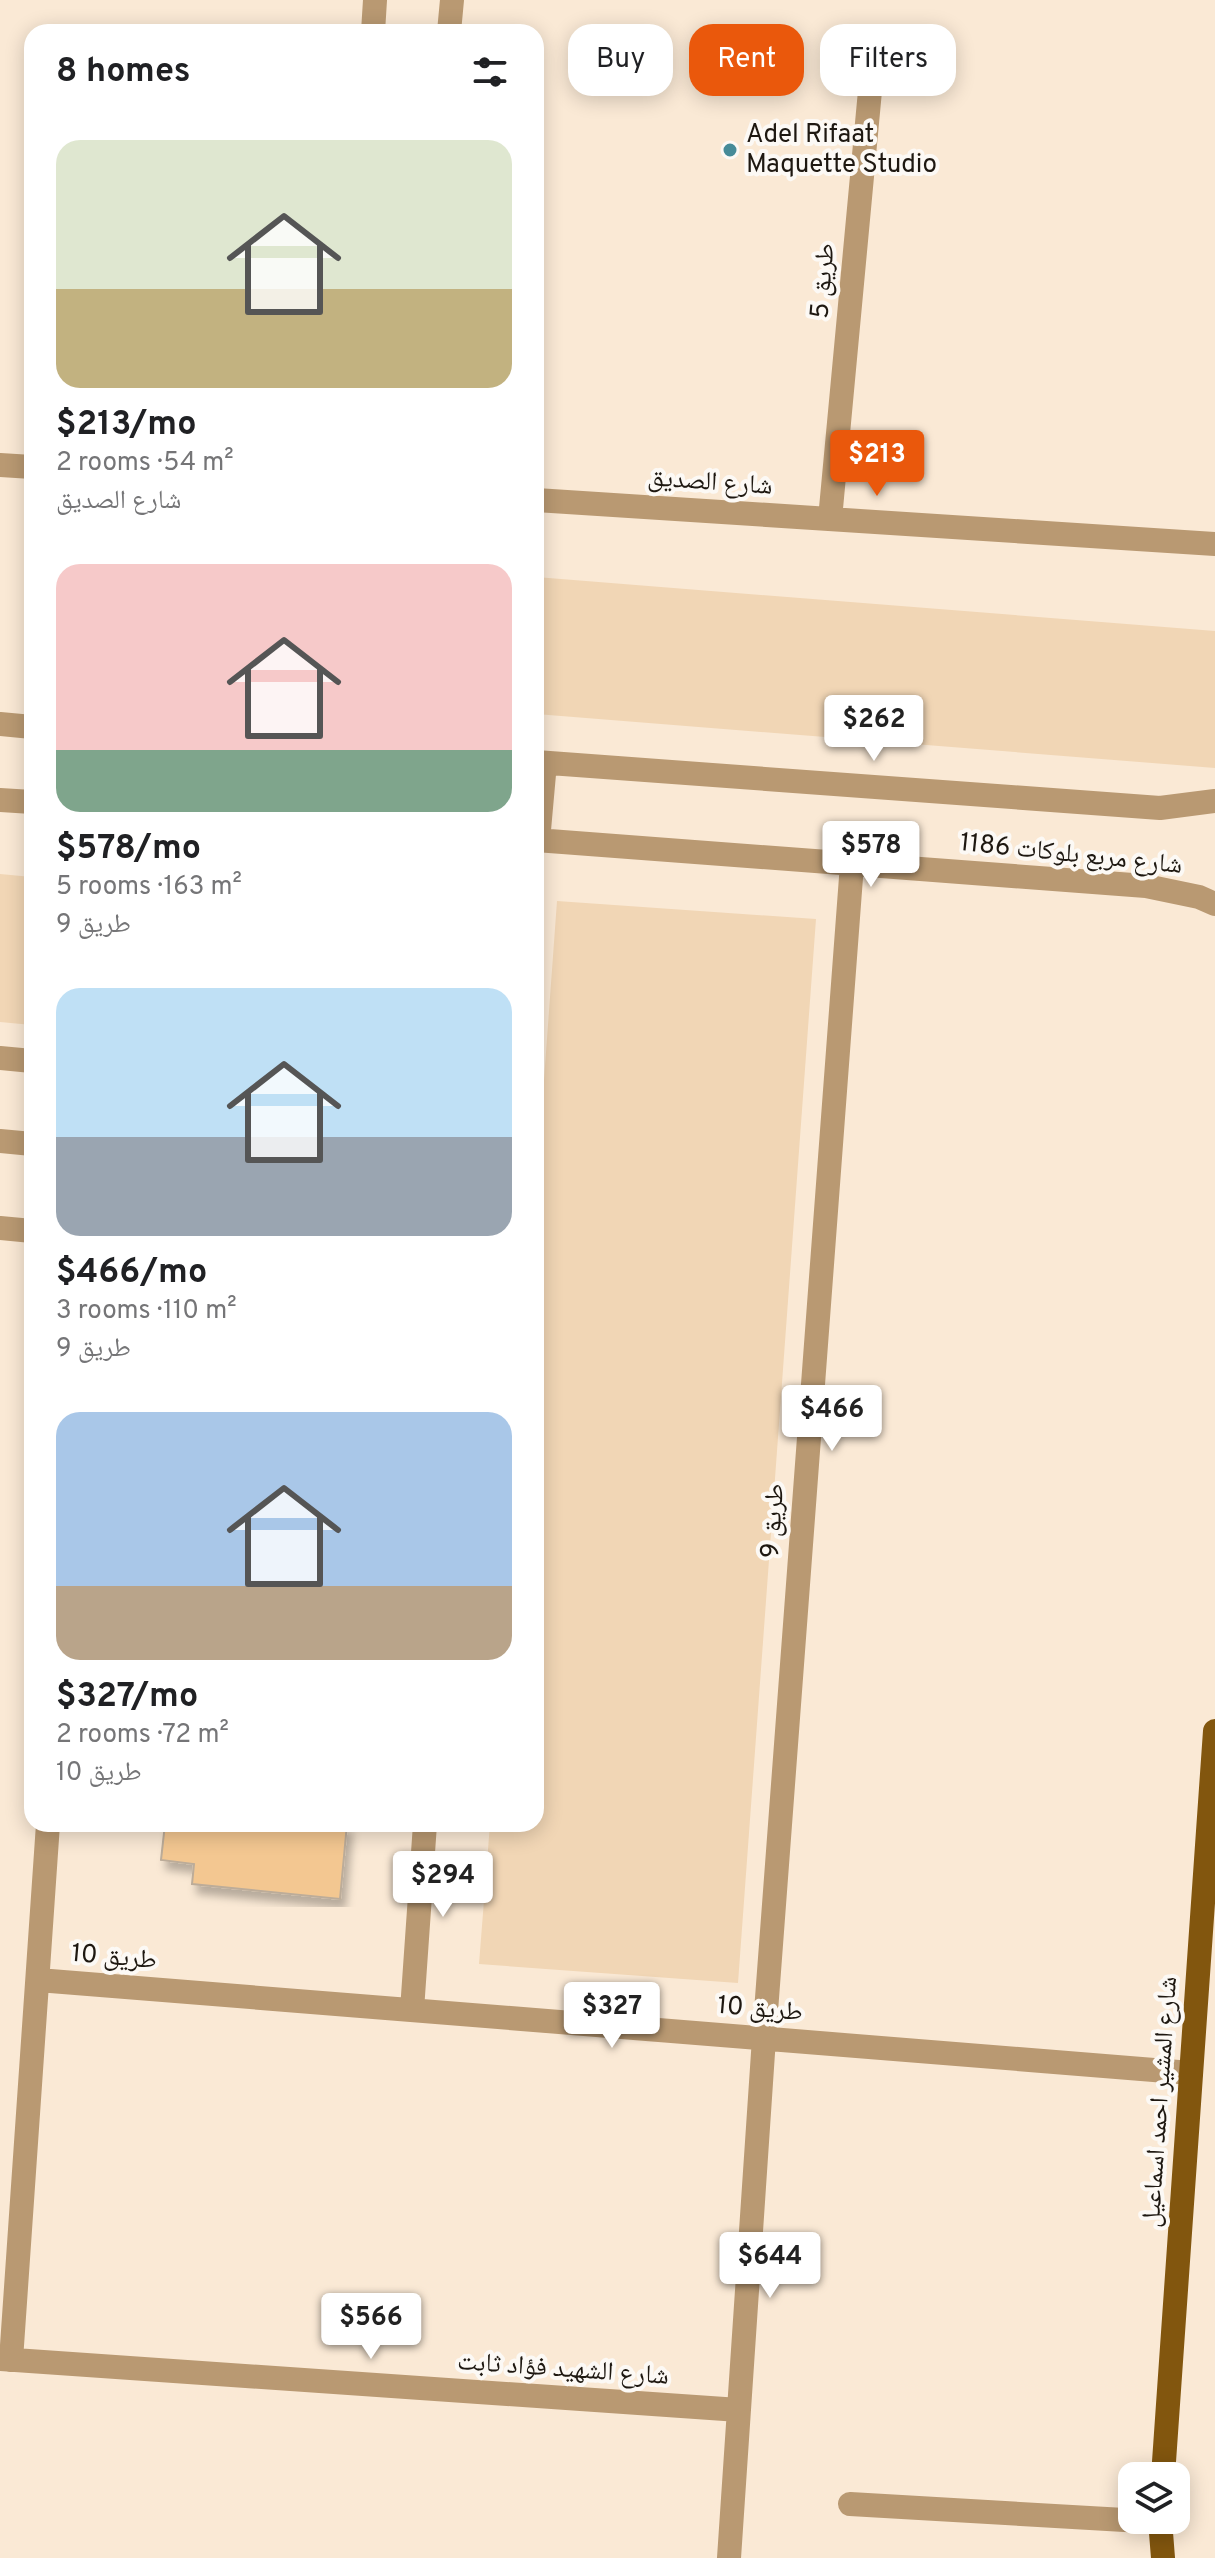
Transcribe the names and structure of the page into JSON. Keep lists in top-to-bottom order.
{
  "streets": {
    "main road": ["شارع المشير احمد اسماعيل"],
    "street": [
      "طريق 5",
      "شارع الصديق",
      "شارع مربع بلوكات 1186",
      "طريق 9",
      "طريق 10",
      "شارع الشهيد فؤاد ثابت"
    ]
  },
  "crossings": [
    ["طريق 5", "شارع الصديق"],
    ["شارع مربع بلوكات 1186", "طريق 9"],
    ["طريق 9", "طريق 10"],
    ["طريق 9", "شارع الشهيد فؤاد ثابت"],
    ["طريق 10", "شارع المشير احمد اسماعيل"]
  ],
  "places": ["Adel Rifaat Maquette Studio"],
  "page": {
    "chip": ["Buy", "Rent", "Filters"],
    "heading": "8 homes",
    "list": [
      {
        "name": "$213/mo",
        "note": "2 rooms · 54 m² · شارع الصديق"
      },
      {
        "name": "$578/mo",
        "note": "5 rooms · 163 m² · طريق 9"
      },
      {
        "name": "$466/mo",
        "note": "3 rooms · 110 m² · طريق 9"
      },
      {
        "name": "$327/mo",
        "note": "2 rooms · 72 m² · طريق 10"
      }
    ],
    "price": [
      "$213",
      "$262",
      "$578",
      "$466",
      "$294",
      "$327",
      "$644",
      "$566"
    ]
  }
}
